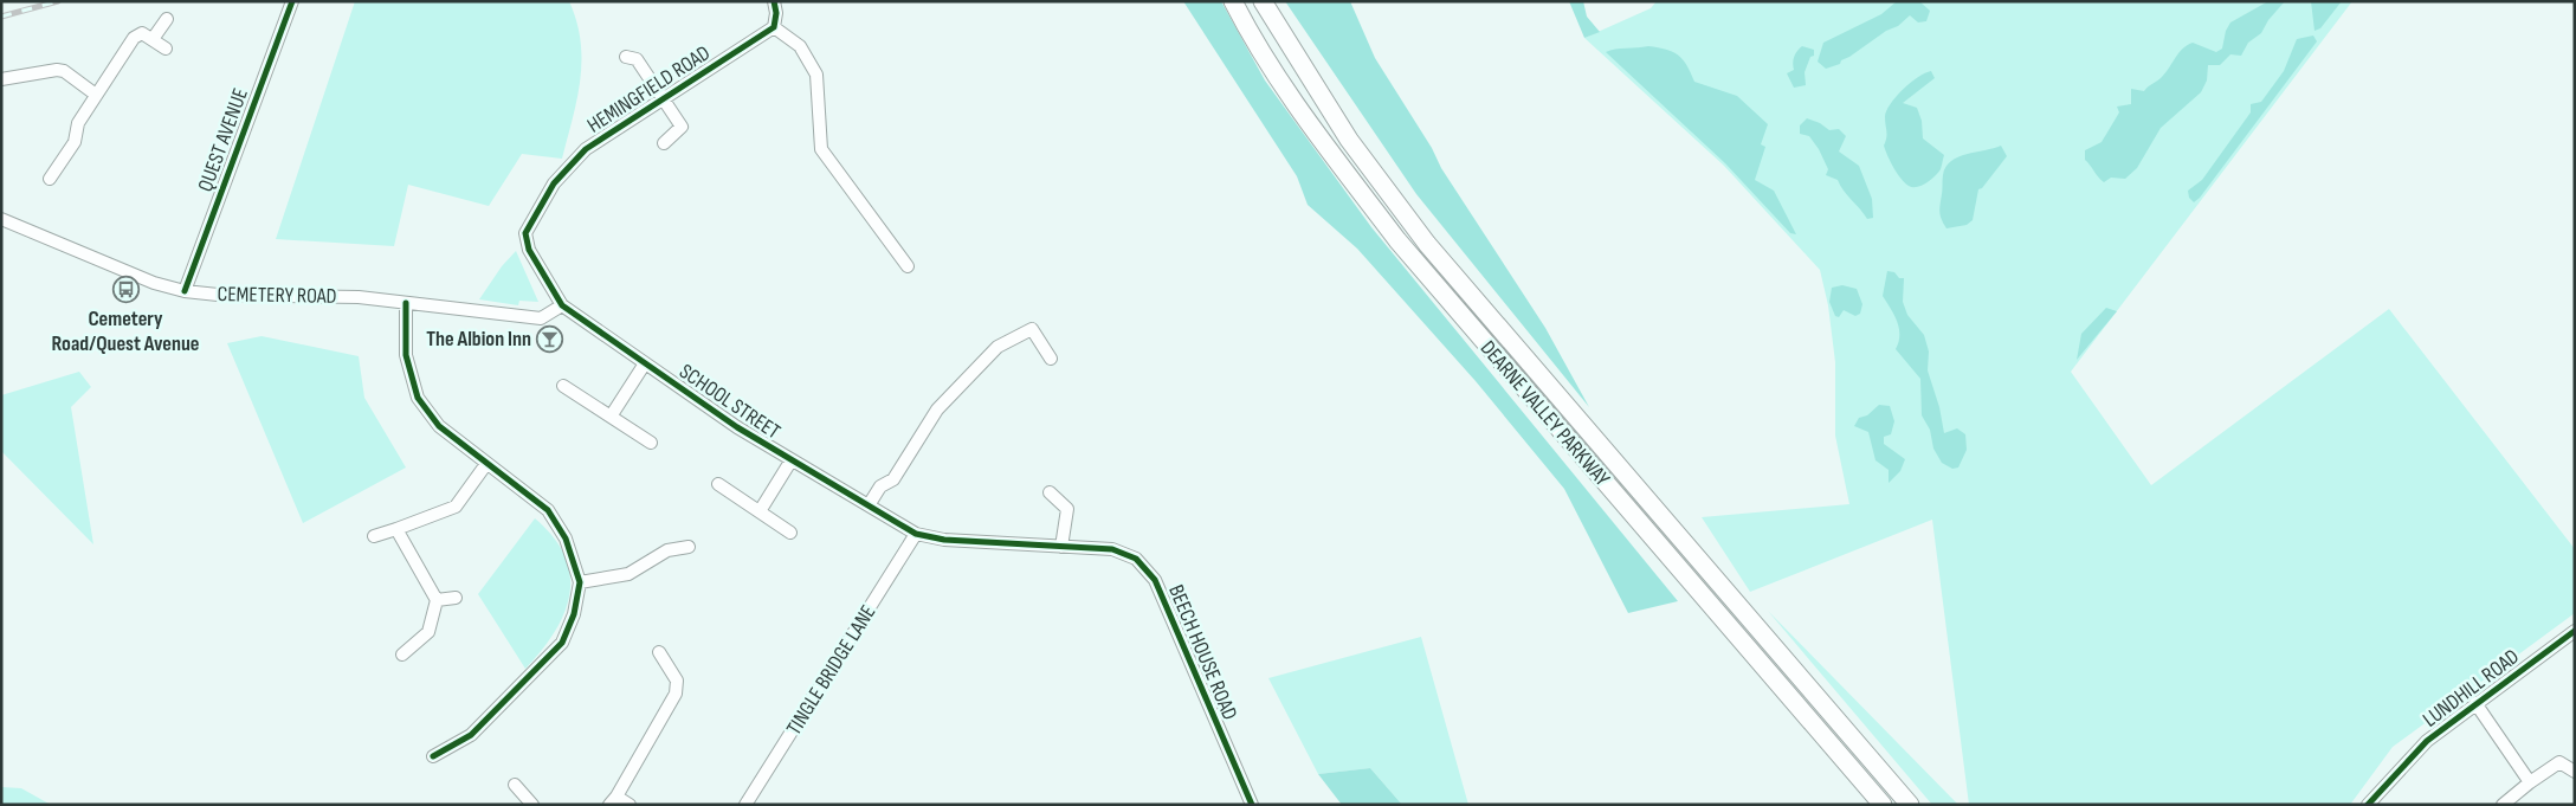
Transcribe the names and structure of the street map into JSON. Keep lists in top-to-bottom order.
{
  "streets": {
    "highway": ["DEARNE VALLEY PARKWAY"],
    "street": [
      "HEMINGFIELD ROAD",
      "QUEST AVENUE",
      "CEMETERY ROAD",
      "SCHOOL STREET",
      "BEECH HOUSE ROAD",
      "TINGLE BRIDGE LANE",
      "LUNDHILL ROAD"
    ]
  },
  "crossings": [
    ["HEMINGFIELD ROAD", "CEMETERY ROAD"],
    ["HEMINGFIELD ROAD", "SCHOOL STREET"],
    ["QUEST AVENUE", "CEMETERY ROAD"],
    ["CEMETERY ROAD", "SCHOOL STREET"],
    ["SCHOOL STREET", "BEECH HOUSE ROAD"],
    ["SCHOOL STREET", "TINGLE BRIDGE LANE"],
    ["BEECH HOUSE ROAD", "TINGLE BRIDGE LANE"]
  ],
  "places": {
    "bus stop": ["Cemetery Road/Quest Avenue"],
    "bar": ["The Albion Inn"]
  }
}
